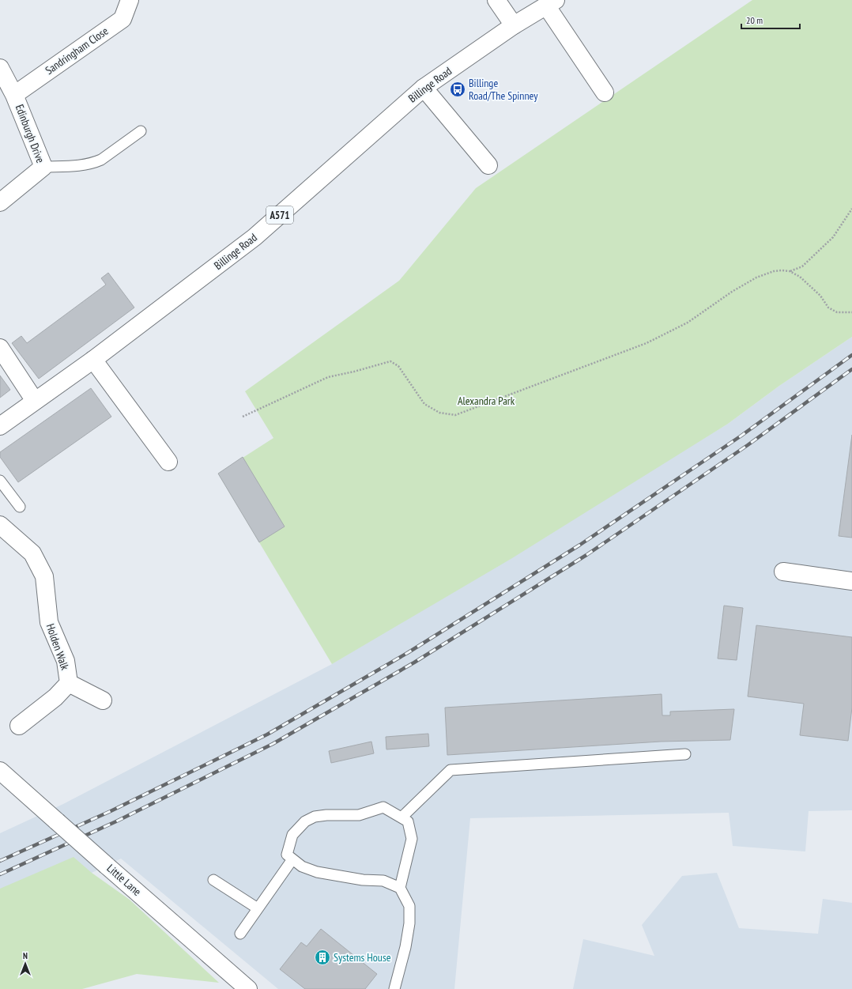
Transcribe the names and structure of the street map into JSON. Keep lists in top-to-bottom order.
{
  "streets": {
    "street": [
      "Sandringham Close",
      "Billinge Road",
      "Edinburgh Drive",
      "A571",
      "Holden Walk",
      "Little Lane"
    ]
  },
  "crossings": [
    ["Sandringham Close", "Edinburgh Drive"]
  ],
  "parks": ["Alexandra Park"],
  "places": {
    "bus stop": ["Billinge Road/The Spinney"],
    "building": ["Systems House"]
  },
  "scale_bar": "20 m",
  "north": "top"
}
